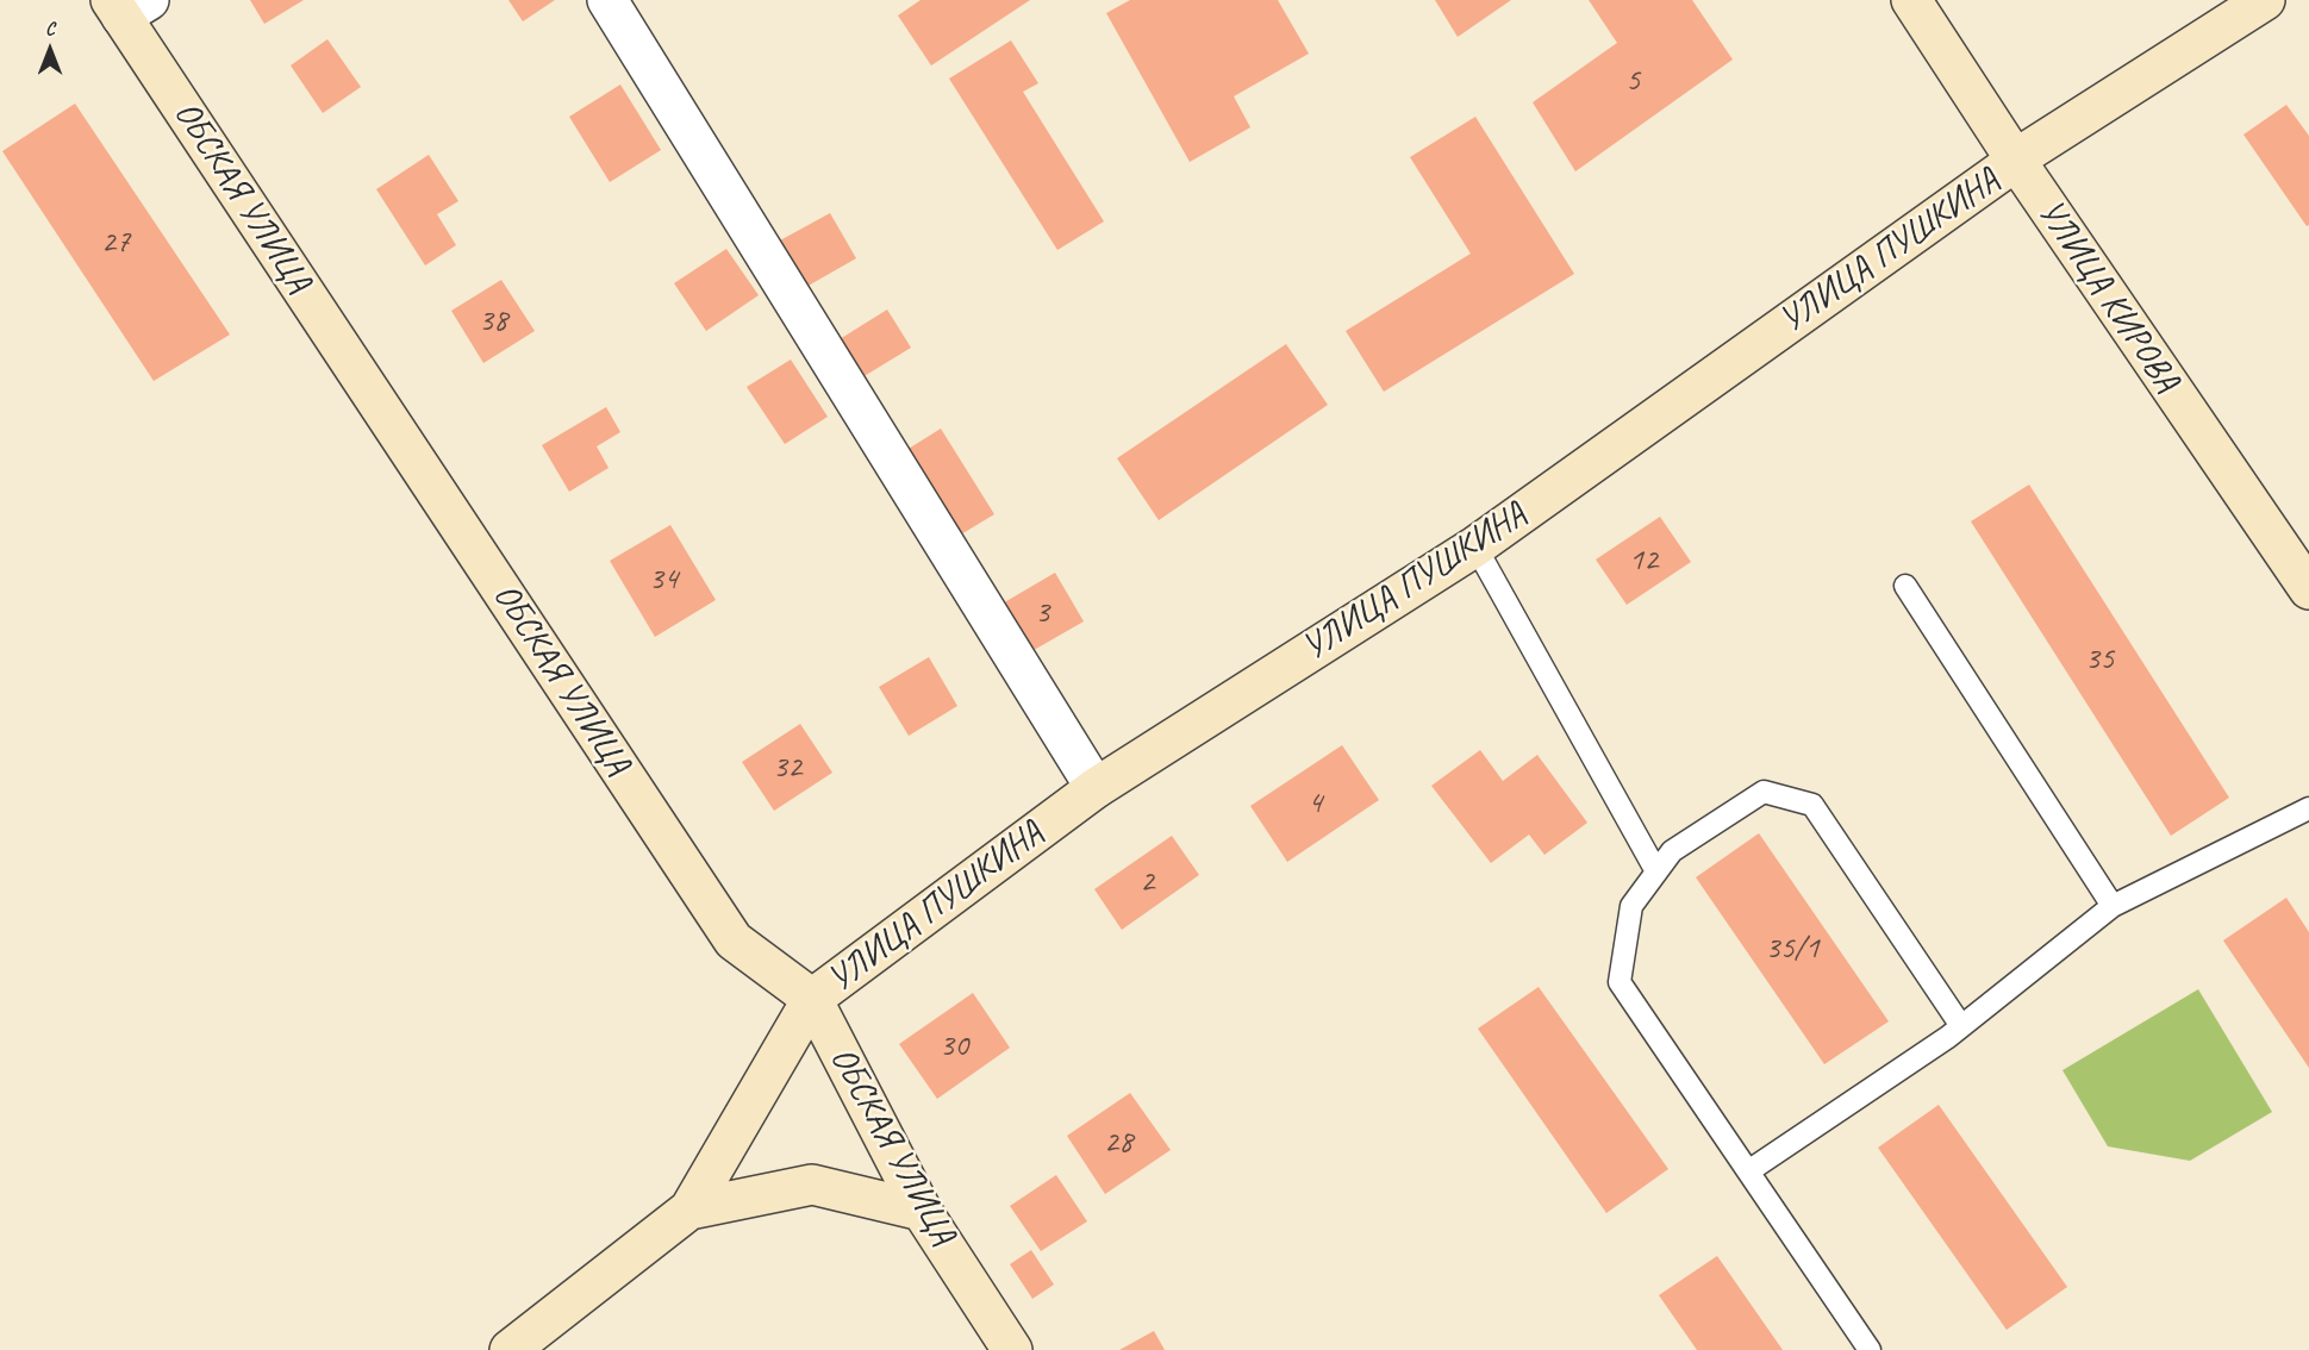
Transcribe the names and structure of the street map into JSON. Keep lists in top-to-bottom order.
{
  "streets": {
    "street": ["ОБСКАЯ УЛИЦА", "УЛИЦА ПУШКИНА", "УЛИЦА КИРОВА"]
  },
  "crossings": [
    ["ОБСКАЯ УЛИЦА", "УЛИЦА ПУШКИНА"],
    ["УЛИЦА ПУШКИНА", "УЛИЦА КИРОВА"]
  ],
  "house_numbers": [
    "5",
    "27",
    "38",
    "12",
    "34",
    "3",
    "35",
    "32",
    "4",
    "2",
    "35/1",
    "30",
    "28"
  ],
  "north": "top"
}
